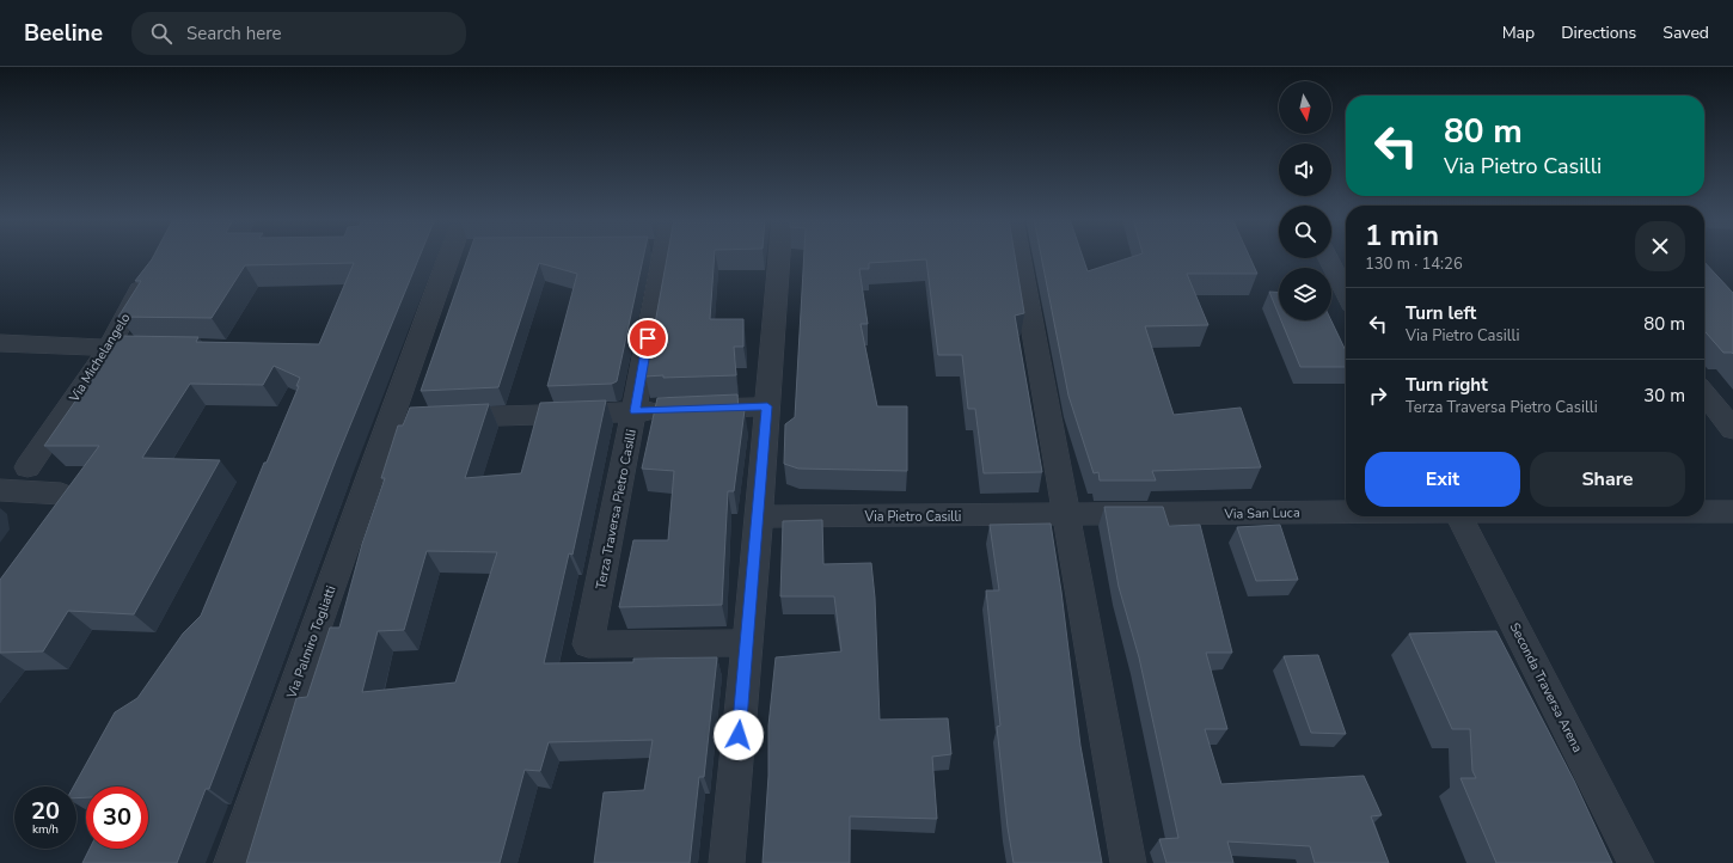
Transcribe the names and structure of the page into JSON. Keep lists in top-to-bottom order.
{
  "streets": {
    "street": [
      "Via Michelangelo",
      "Terza Traversa Pietro Casilli",
      "Via San Luca",
      "Via Pietro Casilli",
      "Via Palmiro Togliatti",
      "Seconda Traversa Arena"
    ]
  },
  "crossings": [
    ["Via San Luca", "Via Pietro Casilli"]
  ],
  "north": "bottom",
  "page": {
    "header": "Beeline",
    "search": "Search here",
    "nav": ["Map", "Directions", "Saved"],
    "turn": ["80 m", "Via Pietro Casilli"],
    "heading": ["1 min", "130 m · 14:26"],
    "list": [
      {
        "name": "Turn left",
        "note": "Via Pietro Casilli",
        "value": "80 m"
      },
      {
        "name": "Turn right",
        "note": "Terza Traversa Pietro Casilli",
        "value": "30 m"
      }
    ],
    "buttons": ["Exit", "Share"],
    "speed": "20 km/h",
    "limit": "30"
  }
}
